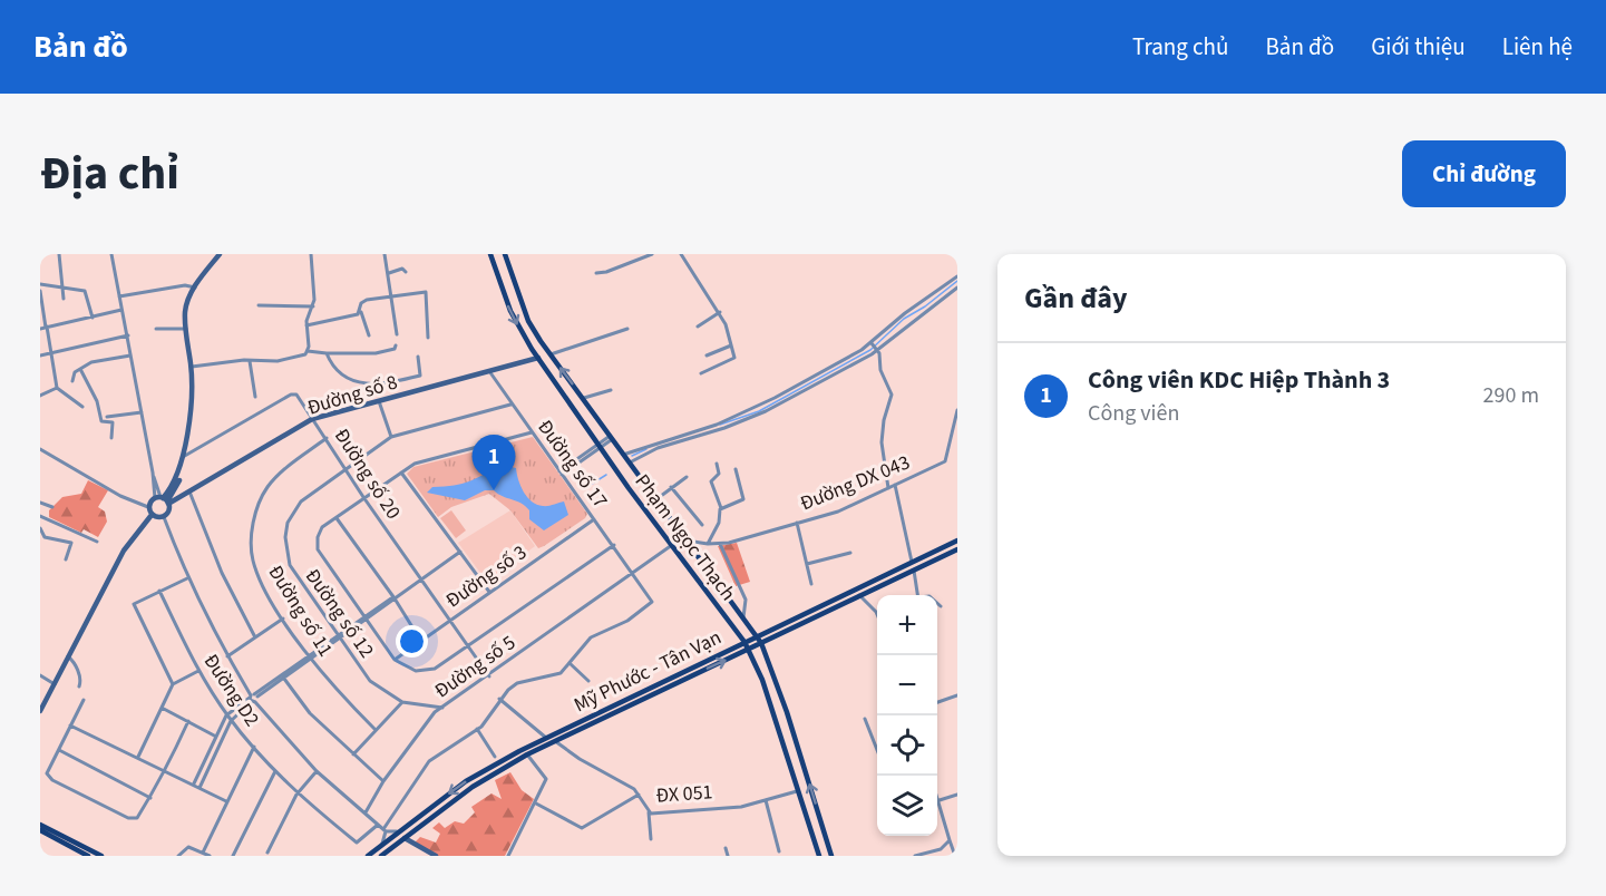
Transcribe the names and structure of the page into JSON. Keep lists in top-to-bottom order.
{
  "streets": {
    "main road": ["Phạm Ngọc Thạch", "Mỹ Phước - Tân Vạn"],
    "street": [
      "Đường số 8",
      "Đường số 17",
      "Đường số 20",
      "Đường DX 043",
      "Đường số 3",
      "Đường số 11",
      "Đường số 12",
      "Đường số 5",
      "Đường D2",
      "ĐX 051"
    ]
  },
  "crossings": [
    ["Đường số 8", "Đường số 17"],
    ["Đường số 8", "Đường số 20"],
    ["Đường số 8", "Phạm Ngọc Thạch"],
    ["Đường số 17", "Đường số 3"],
    ["Đường số 17", "Đường số 5"],
    ["Đường số 20", "Đường số 3"],
    ["Đường số 20", "Đường số 11"],
    ["Đường số 20", "Đường số 12"],
    ["Đường số 20", "Đường số 5"],
    ["Đường DX 043", "Phạm Ngọc Thạch"],
    ["Phạm Ngọc Thạch", "Đường số 5"],
    ["Phạm Ngọc Thạch", "Mỹ Phước - Tân Vạn"],
    ["Phạm Ngọc Thạch", "ĐX 051"],
    ["Đường số 12", "Đường số 5"],
    ["Mỹ Phước - Tân Vạn", "ĐX 051"]
  ],
  "page": {
    "header": "Bản đồ",
    "nav": [
      "Trang chủ",
      "Bản đồ",
      "Giới thiệu",
      "Liên hệ"
    ],
    "title": "Địa chỉ",
    "buttons": "Chỉ đường",
    "heading": "Gần đây",
    "list": [
      {
        "mark": "1",
        "name": "Công viên KDC Hiệp Thành 3",
        "note": "Công viên",
        "value": "290 m"
      }
    ],
    "pins": "1",
    "map_buttons": ["+", "−"]
  }
}
